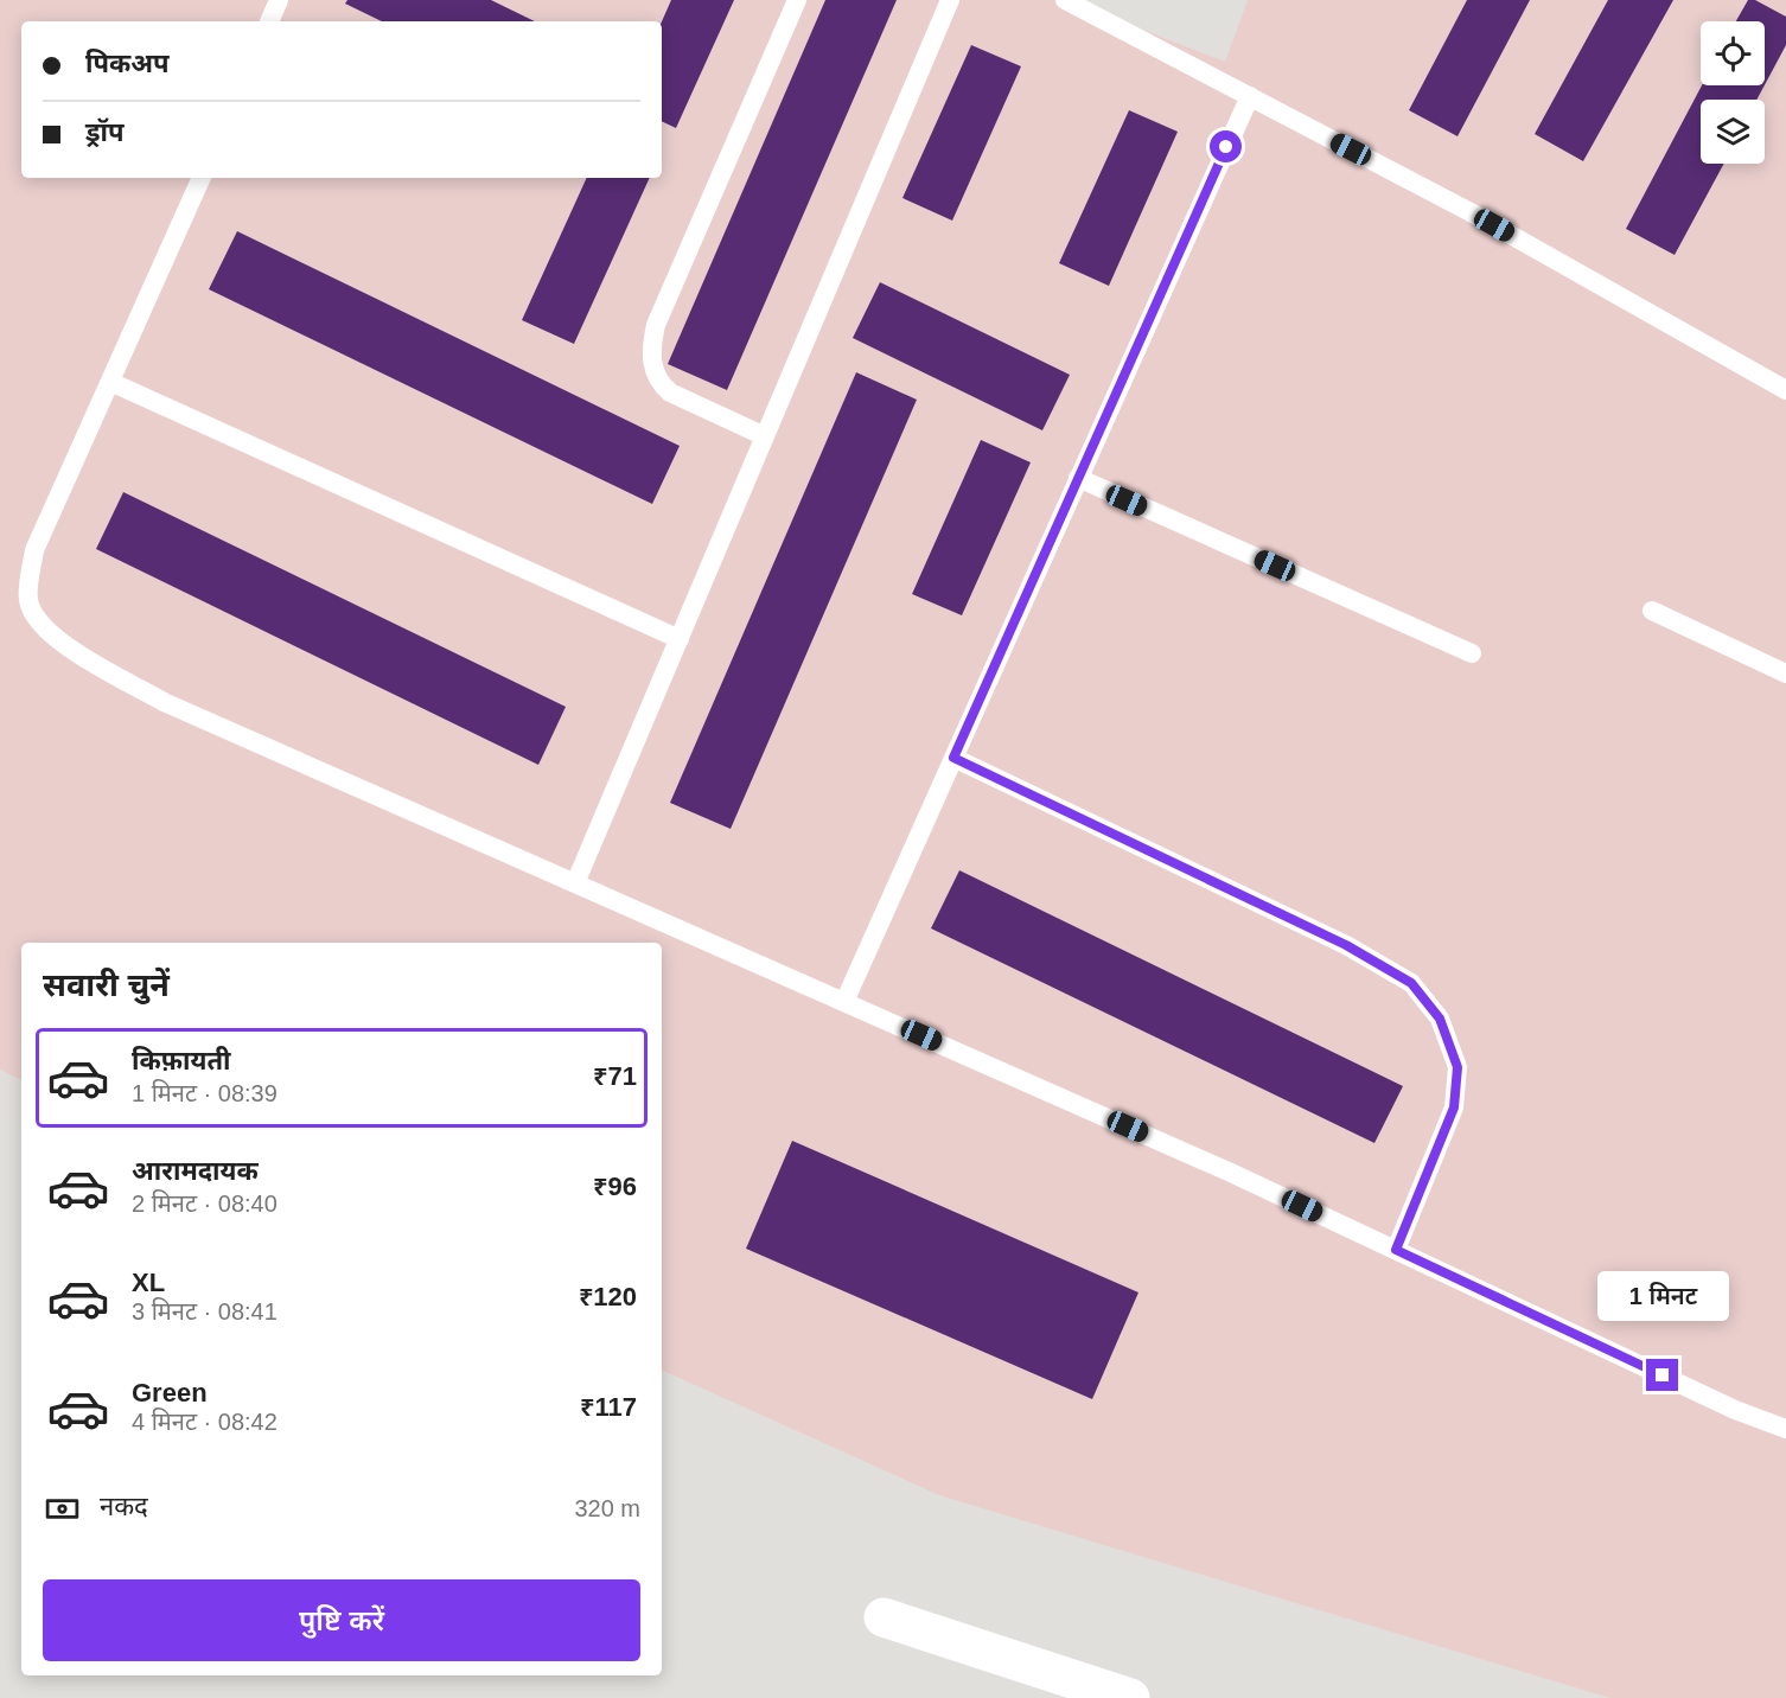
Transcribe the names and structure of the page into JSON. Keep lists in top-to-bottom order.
{
  "page": {
    "banner": ["पिकअप", "ड्रॉप"],
    "heading": "सवारी चुनें",
    "list": [
      {
        "name": "किफ़ायती",
        "note": "1 मिनट · 08:39",
        "value": "₹71"
      },
      {
        "name": "आरामदायक",
        "note": "2 मिनट · 08:40",
        "value": "₹96"
      },
      {
        "name": "XL",
        "note": "3 मिनट · 08:41",
        "value": "₹120"
      },
      {
        "name": "Green",
        "note": "4 मिनट · 08:42",
        "value": "₹117"
      }
    ],
    "bubble": "1 मिनट",
    "pay": ["नकद", "320 m"],
    "buttons": "पुष्टि करें"
  }
}
